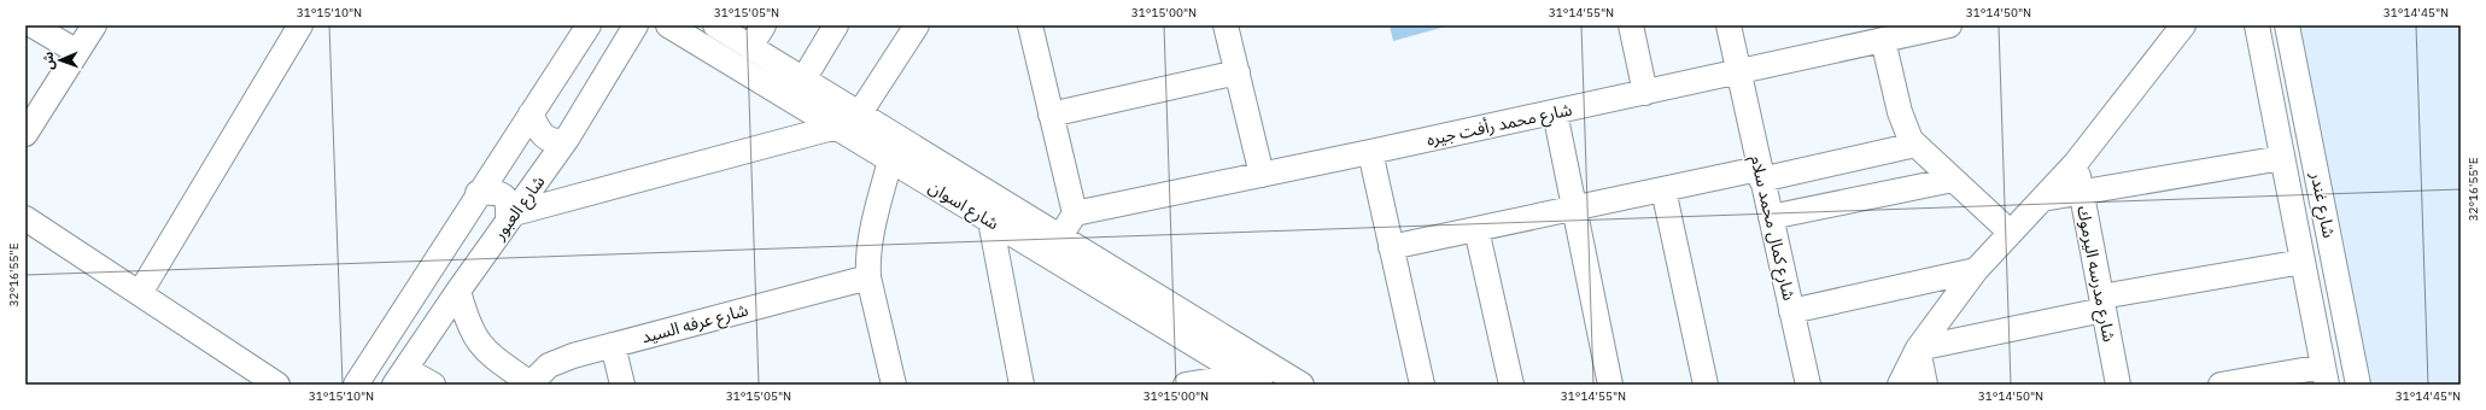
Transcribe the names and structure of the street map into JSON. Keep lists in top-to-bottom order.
{
  "streets": {
    "street": [
      "شارع محمد رأفت جيره",
      "شارع اسوان",
      "شارع غندر",
      "شارع العبور",
      "شارع كمال محمد سلام",
      "شارع مدرسه اليرموك",
      "شارع عرفه السيد"
    ]
  },
  "crossings": [
    ["شارع محمد رأفت جيره", "شارع كمال محمد سلام"]
  ],
  "north": "left",
  "coordinates": [
    "31°15'10\"N",
    "31°15'05\"N",
    "31°15'00\"N",
    "31°14'55\"N",
    "31°14'50\"N",
    "31°14'45\"N",
    "32°16'55\"E"
  ]
}
